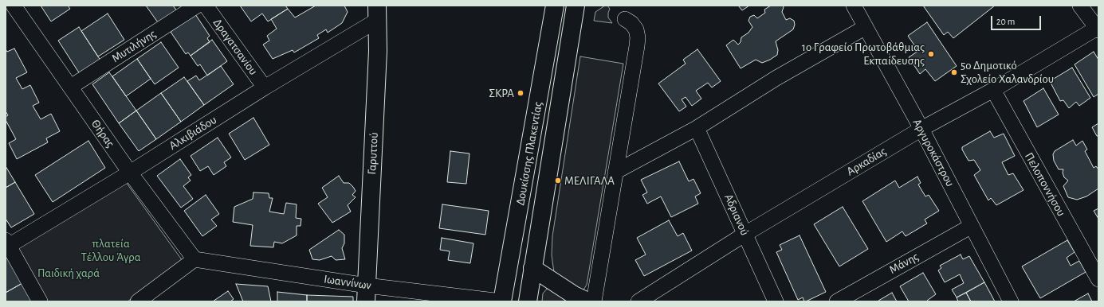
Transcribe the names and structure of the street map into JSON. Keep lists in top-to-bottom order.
{
  "streets": {
    "main road": ["Γαρυττού", "Δουκίσσης Πλακεντίας"],
    "street": [
      "Μυτιλήνης",
      "Δραγατσανίου",
      "Αλκιβιάδου",
      "Θήρας",
      "Αργυροκάστρου",
      "Αρκαδίας",
      "Πελοποννήσου",
      "Αδριανού",
      "Μάνης",
      "Ιωαννίνων"
    ]
  },
  "crossings": [
    ["Μυτιλήνης", "Θήρας"],
    ["Δραγατσανίου", "Αλκιβιάδου"],
    ["Αλκιβιάδου", "Θήρας"],
    ["Αλκιβιάδου", "Γαρυττού"],
    ["Θήρας", "Ιωαννίνων"],
    ["Αργυροκάστρου", "Αρκαδίας"],
    ["Αργυροκάστρου", "Μάνης"],
    ["Γαρυττού", "Ιωαννίνων"],
    ["Δουκίσσης Πλακεντίας", "Ιωαννίνων"],
    ["Αρκαδίας", "Πελοποννήσου"],
    ["Αρκαδίας", "Αδριανού"]
  ],
  "parks": ["πλατεία Τέλλου Άγρα", "Παιδική χαρά"],
  "places": [
    "1ο Γραφείο Πρωτοβάθμιας Εκπαίδευσης",
    "5ο Δημοτικό Σχολείο Χαλανδρίου",
    "ΣΚΡΑ",
    "ΜΕΛΙΓΑΛΑ"
  ],
  "scale_bar": "20 m"
}
